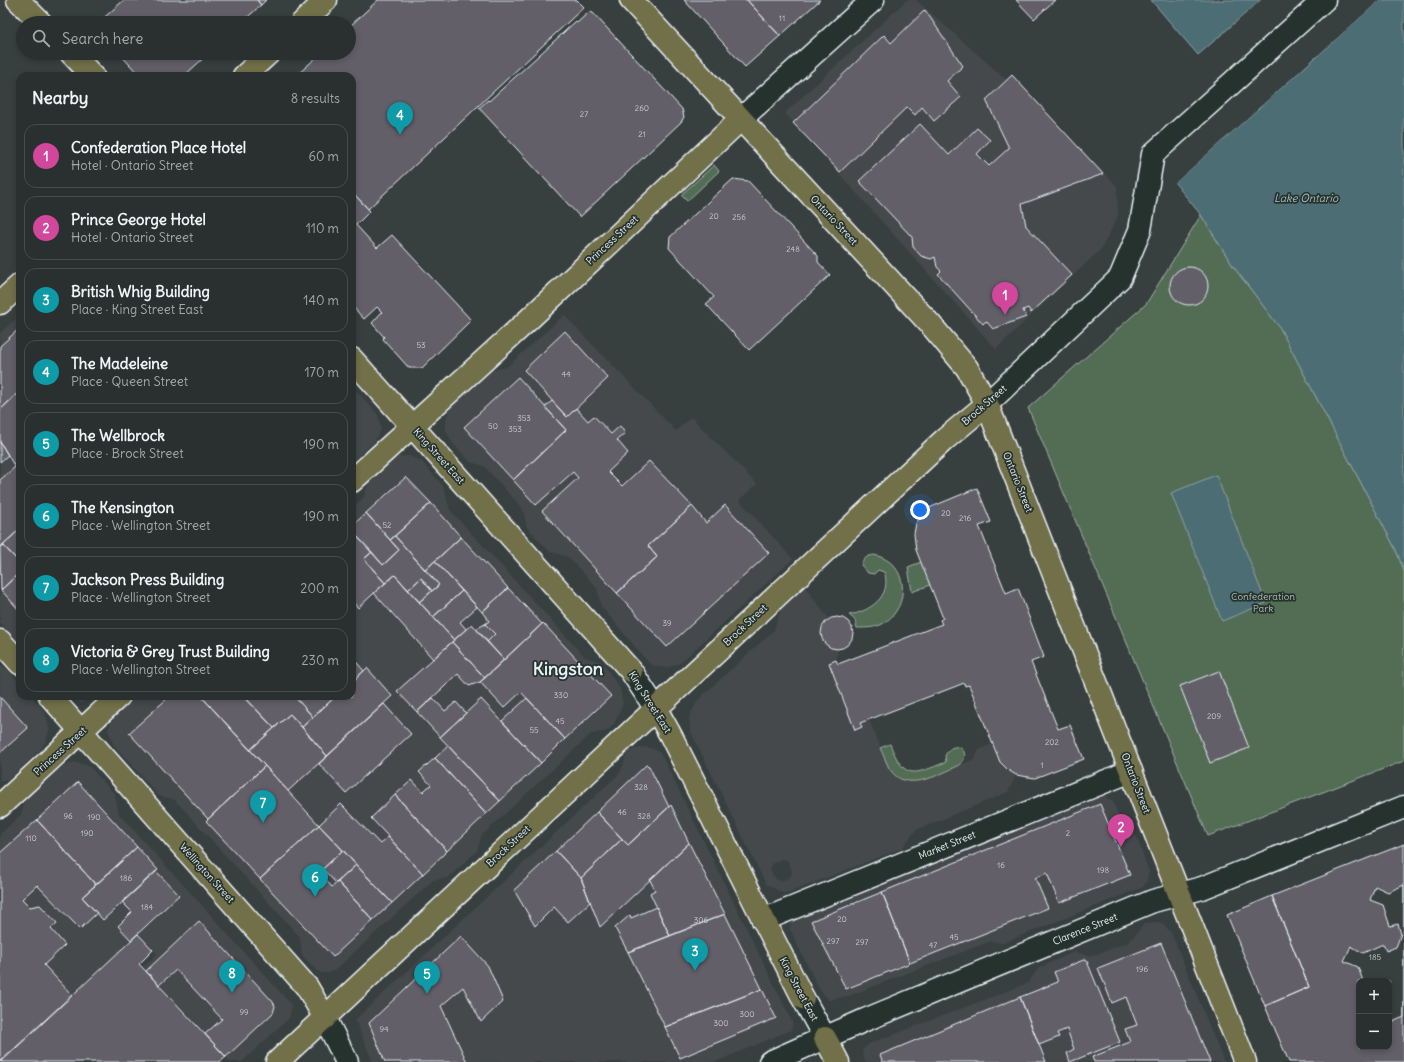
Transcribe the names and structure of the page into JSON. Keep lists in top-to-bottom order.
{
  "streets": {
    "main road": [
      "Ontario Street",
      "Princess Street",
      "Brock Street",
      "King Street East",
      "Wellington Street"
    ],
    "street": ["Market Street", "Clarence Street"]
  },
  "crossings": [
    ["Ontario Street", "Princess Street"],
    ["Ontario Street", "Brock Street"],
    ["Ontario Street", "Market Street"],
    ["Ontario Street", "Clarence Street"],
    ["Princess Street", "King Street East"],
    ["Princess Street", "Wellington Street"],
    ["Brock Street", "King Street East"],
    ["Brock Street", "Wellington Street"],
    ["King Street East", "Market Street"],
    ["King Street East", "Clarence Street"]
  ],
  "districts": ["Kingston"],
  "water": ["Lake Ontario"],
  "parks": ["Confederation Park"],
  "house_numbers": [
    "11",
    "260",
    "27",
    "21",
    "20",
    "256",
    "248",
    "53",
    "44",
    "353",
    "50",
    "353",
    "20",
    "216",
    "52",
    "39",
    "330",
    "209",
    "45",
    "55",
    "202",
    "1",
    "328",
    "46",
    "96",
    "328",
    "190",
    "190",
    "2",
    "110",
    "16",
    "198",
    "186",
    "184",
    "20",
    "306",
    "45",
    "297",
    "297",
    "47",
    "185",
    "196",
    "99",
    "300",
    "300",
    "94"
  ],
  "page": {
    "search": "Search here",
    "heading": ["Nearby", "8 results"],
    "pins": [
      "4",
      "1",
      "7",
      "2",
      "6",
      "3",
      "8",
      "5"
    ],
    "list": [
      {
        "mark": "1",
        "name": "Confederation Place Hotel",
        "note": "Hotel · Ontario Street",
        "value": "60 m"
      },
      {
        "mark": "2",
        "name": "Prince George Hotel",
        "note": "Hotel · Ontario Street",
        "value": "110 m"
      },
      {
        "mark": "3",
        "name": "British Whig Building",
        "note": "Place · King Street East",
        "value": "140 m"
      },
      {
        "mark": "4",
        "name": "The Madeleine",
        "note": "Place · Queen Street",
        "value": "170 m"
      },
      {
        "mark": "5",
        "name": "The Wellbrock",
        "note": "Place · Brock Street",
        "value": "190 m"
      },
      {
        "mark": "6",
        "name": "The Kensington",
        "note": "Place · Wellington Street",
        "value": "190 m"
      },
      {
        "mark": "7",
        "name": "Jackson Press Building",
        "note": "Place · Wellington Street",
        "value": "200 m"
      },
      {
        "mark": "8",
        "name": "Victoria & Grey Trust Building",
        "note": "Place · Wellington Street",
        "value": "230 m"
      }
    ],
    "map_buttons": ["+", "−"]
  }
}
